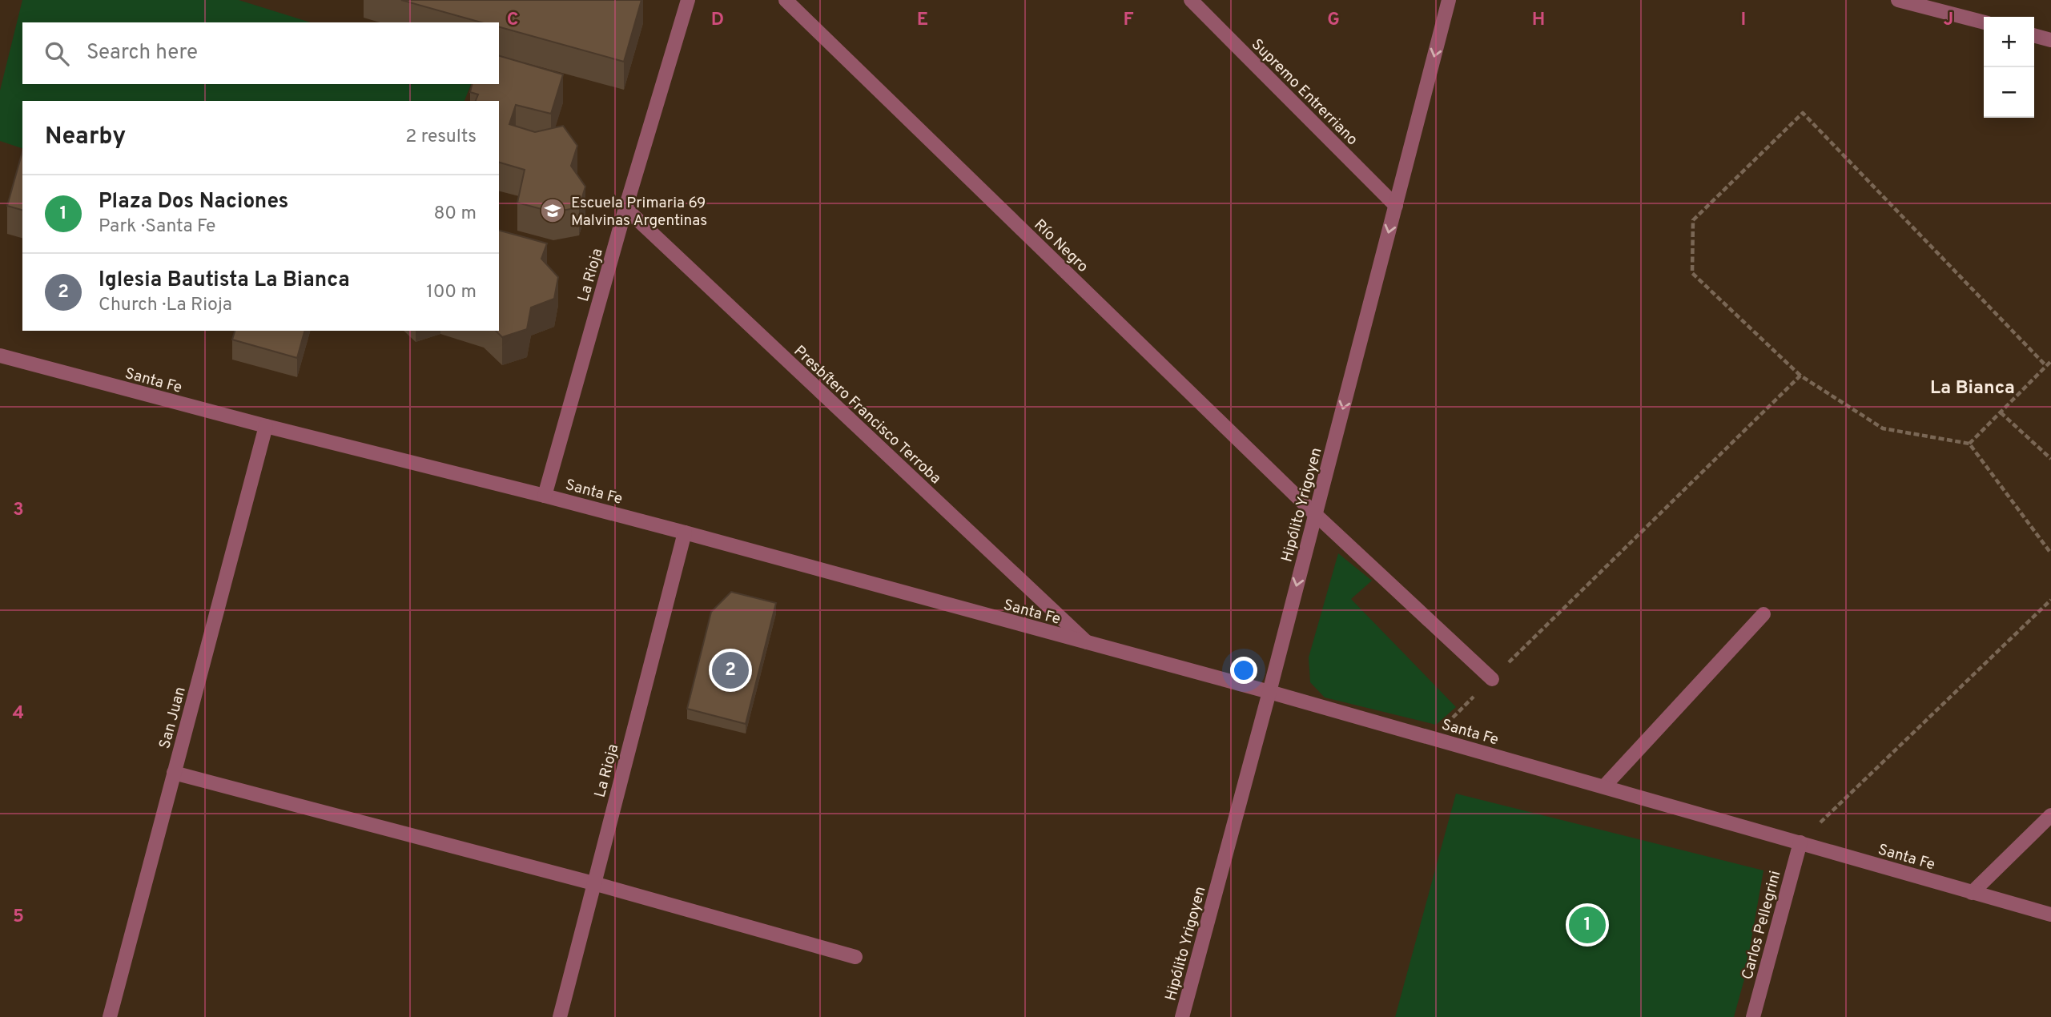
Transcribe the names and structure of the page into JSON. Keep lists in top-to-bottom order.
{
  "streets": {
    "street": [
      "Supremo Entrerriano",
      "Río Negro",
      "La Rioja",
      "Santa Fe",
      "Presbítero Francisco Terroba",
      "Hipólito Yrigoyen",
      "San Juan",
      "Carlos Pellegrini"
    ]
  },
  "crossings": [
    ["Supremo Entrerriano", "Hipólito Yrigoyen"],
    ["Río Negro", "Hipólito Yrigoyen"],
    ["La Rioja", "Santa Fe"],
    ["La Rioja", "Presbítero Francisco Terroba"],
    ["Santa Fe", "Presbítero Francisco Terroba"],
    ["Santa Fe", "Hipólito Yrigoyen"],
    ["Santa Fe", "San Juan"],
    ["Santa Fe", "Carlos Pellegrini"]
  ],
  "one_way": ["Hipólito Yrigoyen"],
  "districts": ["La Bianca"],
  "places": {
    "school or university": ["Escuela Primaria 69 Malvinas Argentinas"]
  },
  "page": {
    "map_buttons": ["+", "−"],
    "search": "Search here",
    "heading": ["Nearby", "2 results"],
    "list": [
      {
        "mark": "1",
        "name": "Plaza Dos Naciones",
        "note": "Park · Santa Fe",
        "value": "80 m"
      },
      {
        "mark": "2",
        "name": "Iglesia Bautista La Bianca",
        "note": "Church · La Rioja",
        "value": "100 m"
      }
    ],
    "pins": ["2", "1"]
  },
  "grid": {
    "columns": [
      "C",
      "D",
      "E",
      "F",
      "G",
      "H",
      "I",
      "J"
    ],
    "rows": ["3", "4", "5"]
  }
}
